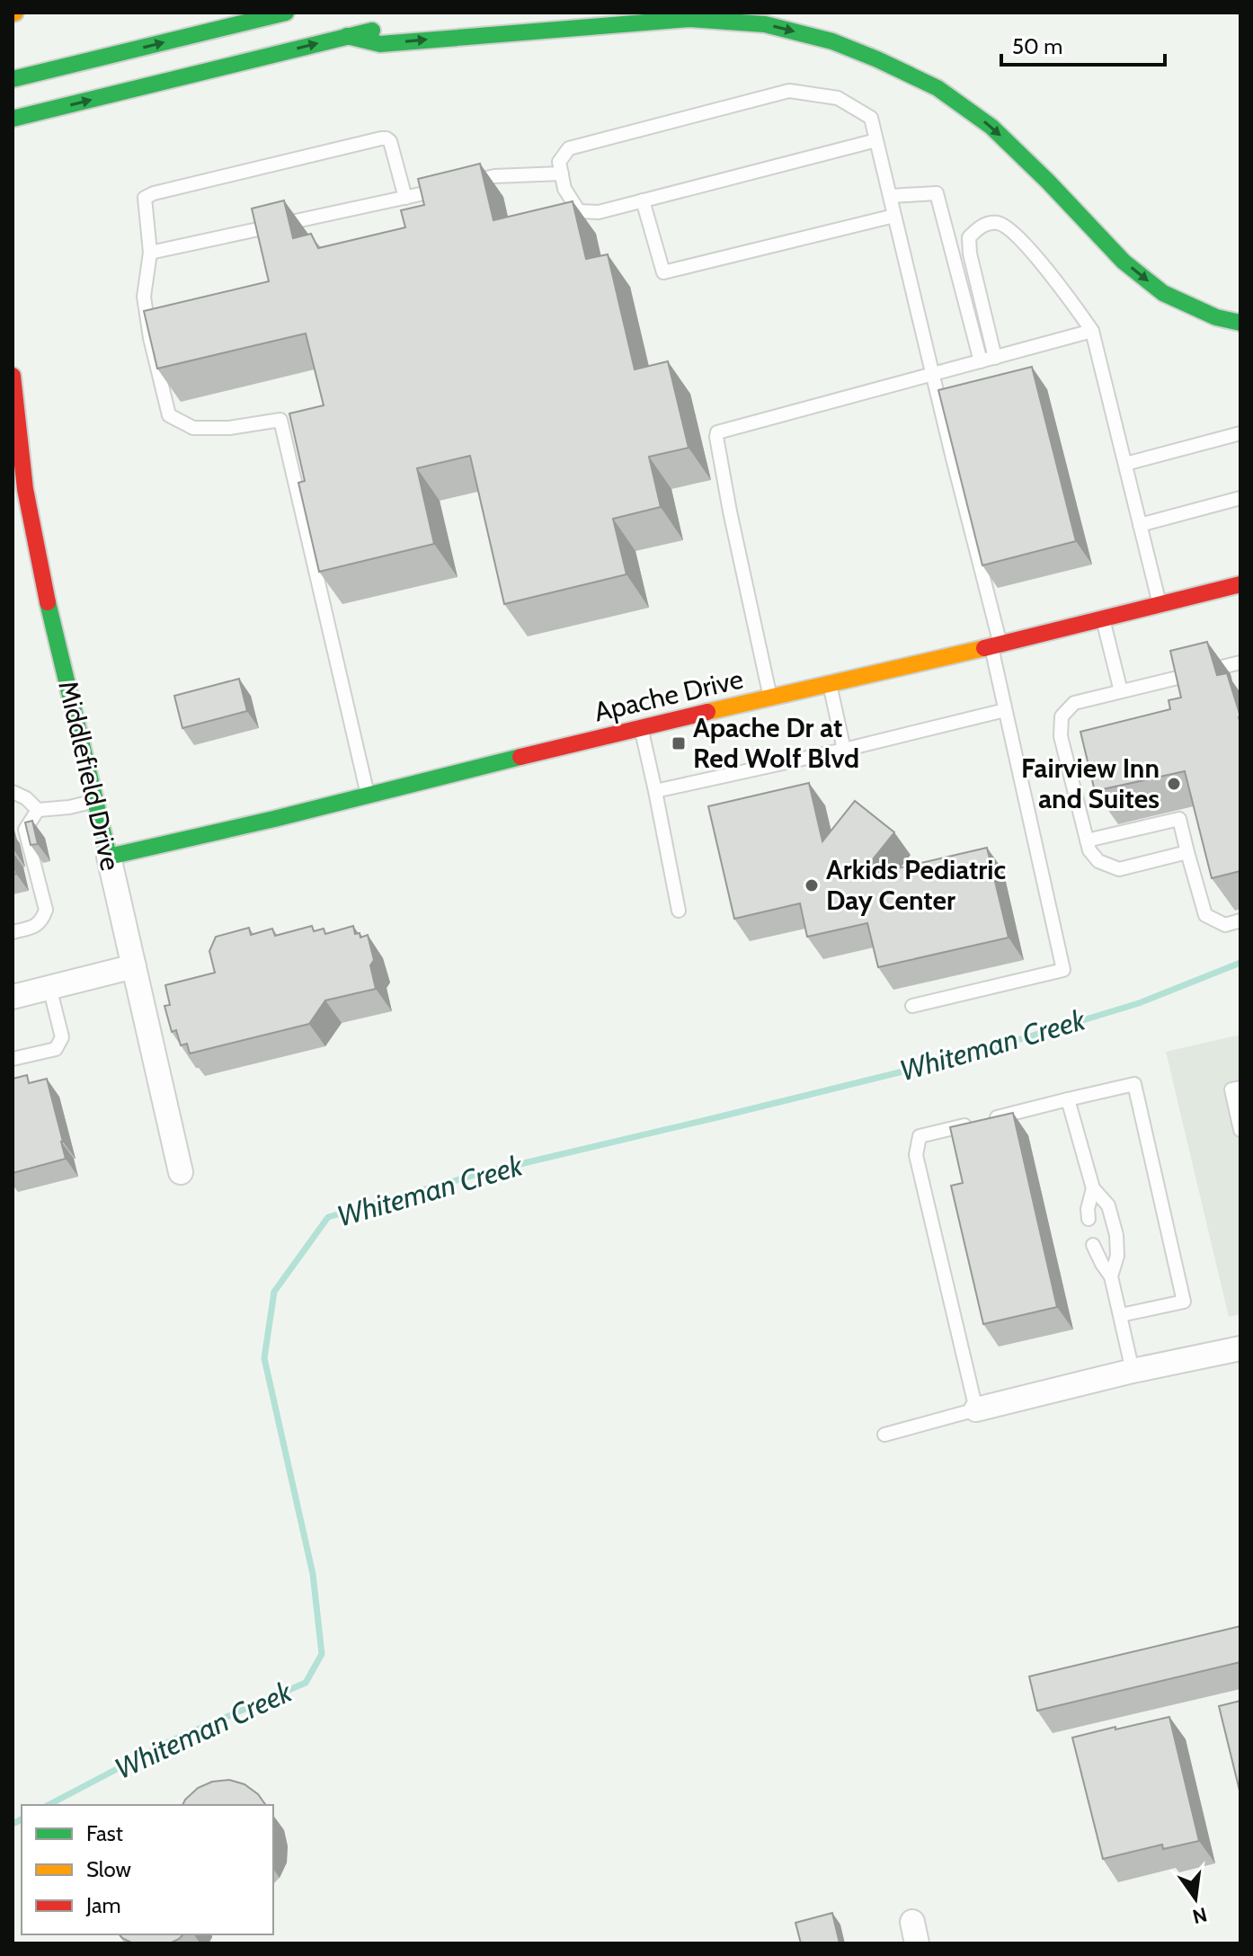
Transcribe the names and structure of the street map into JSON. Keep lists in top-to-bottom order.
{
  "streets": {
    "main road": ["Apache Drive", "Middlefield Drive"]
  },
  "crossings": [
    ["Apache Drive", "Middlefield Drive"]
  ],
  "water": ["Whiteman Creek"],
  "places": {
    "transit": ["Apache Dr at Red Wolf Blvd"],
    "other": ["Fairview Inn and Suites", "Arkids Pediatric Day Center"]
  },
  "legend": ["Fast", "Slow", "Jam"],
  "scale_bar": "50 m",
  "north": "bottom"
}
